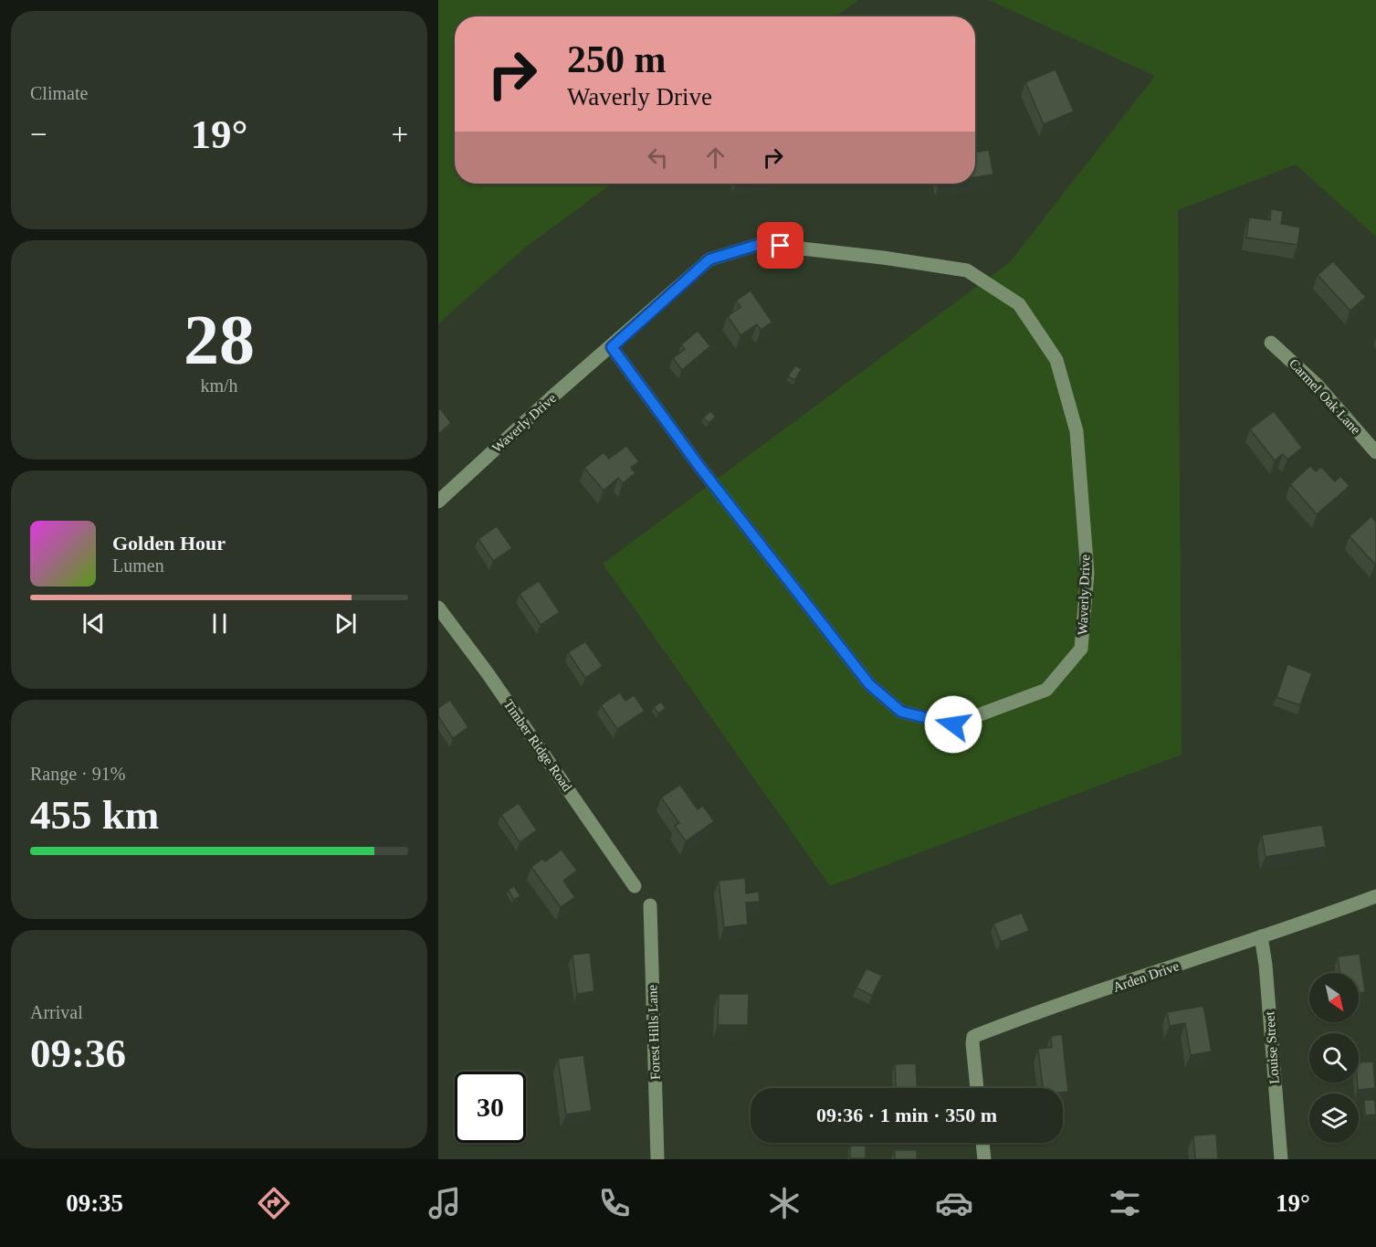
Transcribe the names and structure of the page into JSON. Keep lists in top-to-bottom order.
{
  "streets": {
    "street": [
      "Carmel Oak Lane",
      "Waverly Drive",
      "Timber Ridge Road",
      "Arden Drive",
      "Forest Hills Lane",
      "Louise Street"
    ]
  },
  "crossings": [
    ["Arden Drive", "Louise Street"]
  ],
  "north": "bottom right",
  "page": {
    "tile": [
      "Climate",
      ["28", "km/h"],
      ["Range · 91%", "455 km"],
      ["Arrival", "09:36"]
    ],
    "turn": ["250 m", "Waverly Drive"],
    "heat": ["−", "19°", "+"],
    "song": ["Golden Hour", "Lumen"],
    "limit": "30",
    "trip": "09:36 · 1 min · 350 m",
    "tabs": ["09:35", "19°"]
  }
}
